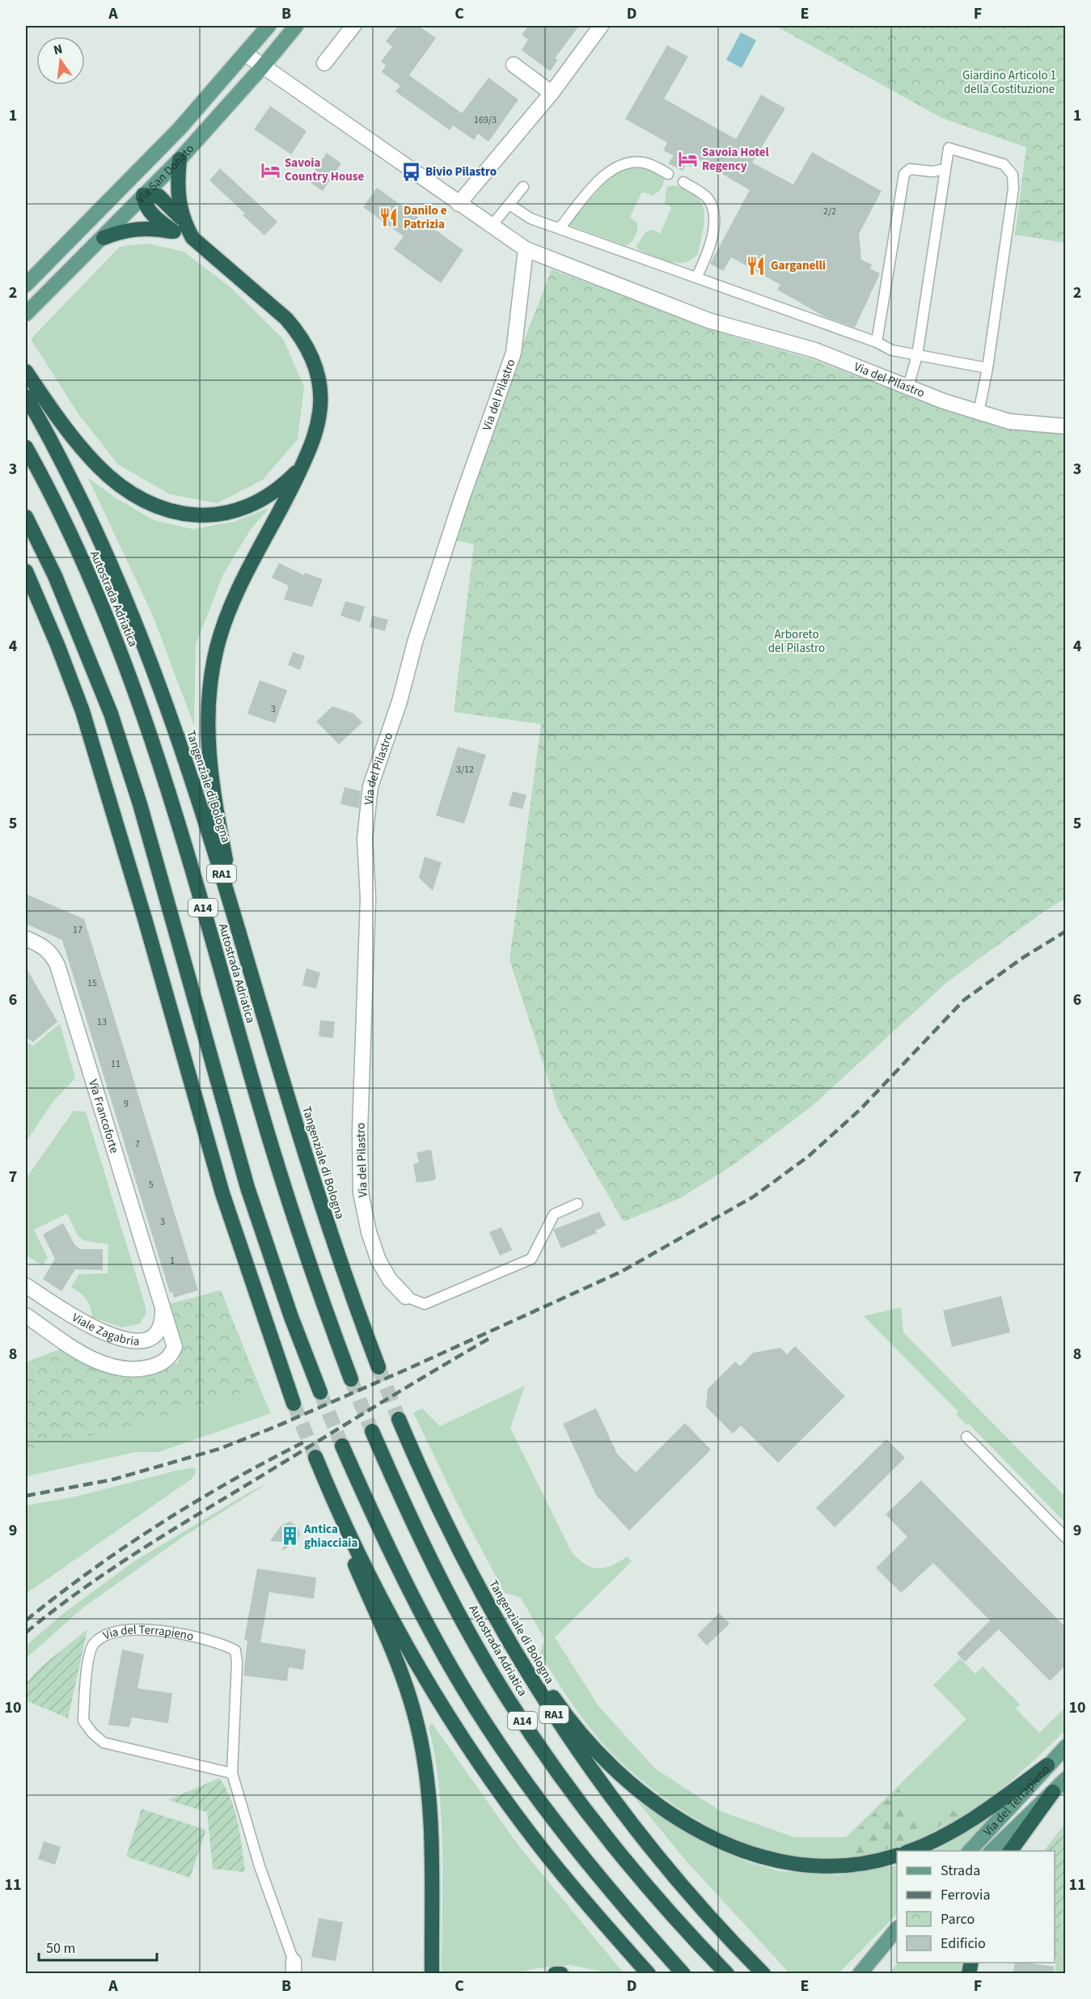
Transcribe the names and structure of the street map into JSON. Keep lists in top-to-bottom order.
{
  "streets": {
    "highway": [
      "Autostrada Adriatica",
      "Tangenziale di Bologna",
      "RA1",
      "A14"
    ],
    "main road": ["Via San Donato", "Via del Terrapieno"],
    "street": ["Via del Pilastro", "Via Francoforte", "Viale Zagabria"]
  },
  "crossings": [
    ["Via San Donato", "Via del Pilastro"],
    ["Via Francoforte", "Viale Zagabria"]
  ],
  "parks": ["Giardino Articolo 1 della Costituzione", "Arboreto del Pilastro"],
  "places": {
    "hotel": ["Savoia Hotel Regency", "Savoia Country House"],
    "bus stop": ["Bivio Pilastro"],
    "restaurant": ["Danilo e Patrizia", "Garganelli"],
    "building": ["Antica ghiacciaia"]
  },
  "house_numbers": [
    "169/3",
    "2/2",
    "3",
    "3/12",
    "17",
    "15",
    "13",
    "11",
    "9",
    "7",
    "5",
    "3",
    "1"
  ],
  "legend": [
    "Strada",
    "Ferrovia",
    "Parco",
    "Edificio"
  ],
  "scale_bar": "50 m",
  "north": "top",
  "grid": {
    "columns": [
      "A",
      "B",
      "C",
      "D",
      "E",
      "F"
    ],
    "rows": [
      "1",
      "2",
      "3",
      "4",
      "5",
      "6",
      "7",
      "8",
      "9",
      "10",
      "11"
    ]
  }
}
